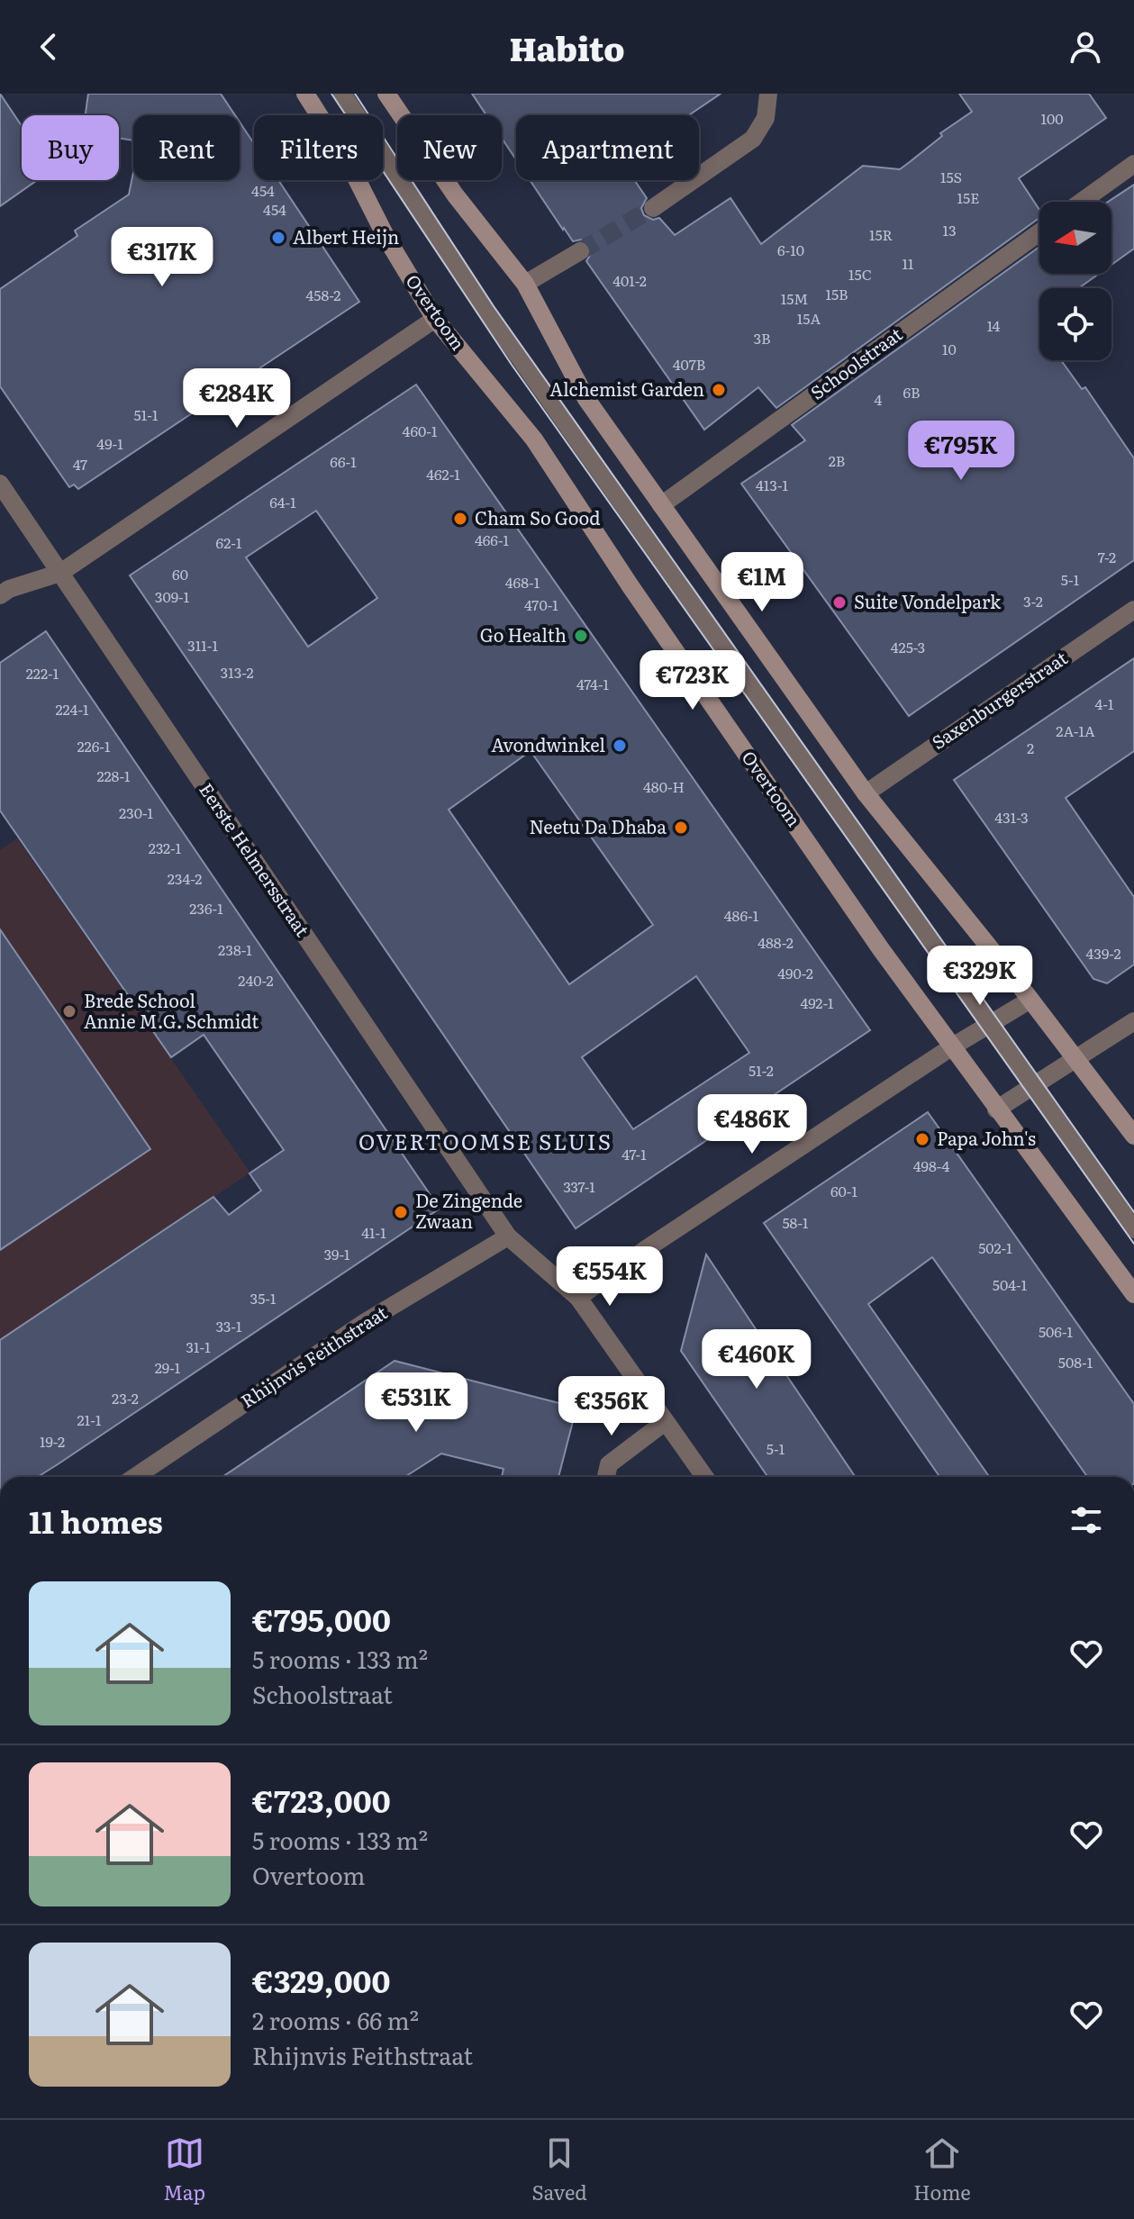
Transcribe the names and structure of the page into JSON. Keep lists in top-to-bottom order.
{
  "streets": {
    "main road": ["Overtoom"],
    "street": [
      "Schoolstraat",
      "Saxenburgerstraat",
      "Eerste Helmersstraat",
      "Rhijnvis Feithstraat"
    ]
  },
  "crossings": [
    ["Eerste Helmersstraat", "Rhijnvis Feithstraat"]
  ],
  "districts": ["OVERTOOMSE SLUIS"],
  "places": [
    "Albert Heijn",
    "Alchemist Garden",
    "Cham So Good",
    "Suite Vondelpark",
    "Go Health",
    "Avondwinkel",
    "Neetu Da Dhaba",
    "Brede School Annie M.G. Schmidt",
    "Papa John's",
    "De Zingende Zwaan"
  ],
  "house_numbers": [
    "100",
    "15S",
    "454",
    "15E",
    "454",
    "13",
    "15R",
    "6-10",
    "11",
    "15C",
    "401-2",
    "15B",
    "458-2",
    "15M",
    "15A",
    "14",
    "3B",
    "10",
    "407B",
    "6B",
    "4",
    "51-1",
    "460-1",
    "49-1",
    "2B",
    "66-1",
    "47",
    "462-1",
    "413-1",
    "64-1",
    "466-1",
    "62-1",
    "7-2",
    "60",
    "5-1",
    "468-1",
    "309-1",
    "3-2",
    "470-1",
    "311-1",
    "425-3",
    "313-2",
    "222-1",
    "474-1",
    "4-1",
    "224-1",
    "2A-1A",
    "226-1",
    "2",
    "228-1",
    "480-H",
    "230-1",
    "431-3",
    "232-1",
    "234-2",
    "236-1",
    "486-1",
    "488-2",
    "238-1",
    "439-2",
    "490-2",
    "240-2",
    "492-1",
    "51-2",
    "47-1",
    "498-4",
    "337-1",
    "60-1",
    "58-1",
    "41-1",
    "502-1",
    "39-1",
    "504-1",
    "35-1",
    "33-1",
    "506-1",
    "31-1",
    "508-1",
    "29-1",
    "23-2",
    "21-1",
    "19-2",
    "5-1"
  ],
  "north": "left",
  "page": {
    "header": "Habito",
    "chip": [
      "Buy",
      "Rent",
      "Filters",
      "New",
      "Apartment"
    ],
    "price": [
      "€317K",
      "€284K",
      "€795K",
      "€1M",
      "€723K",
      "€329K",
      "€486K",
      "€554K",
      "€460K",
      "€531K",
      "€356K"
    ],
    "heading": "11 homes",
    "list": [
      {
        "name": "€795,000",
        "note": "5 rooms · 133 m² · Schoolstraat"
      },
      {
        "name": "€723,000",
        "note": "5 rooms · 133 m² · Overtoom"
      },
      {
        "name": "€329,000",
        "note": "2 rooms · 66 m² · Rhijnvis Feithstraat"
      }
    ],
    "tabs": ["Map", "Saved", "Home"]
  }
}
